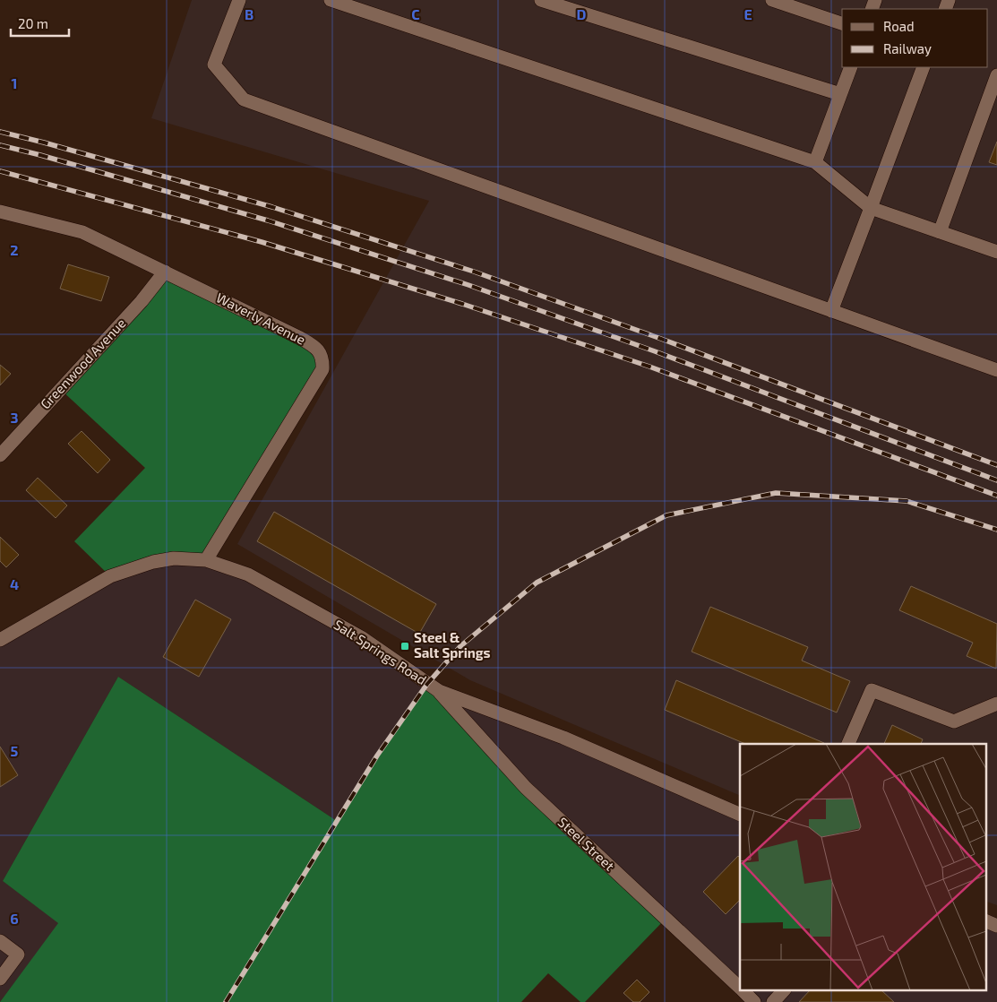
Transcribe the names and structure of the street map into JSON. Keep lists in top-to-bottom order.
{
  "streets": {
    "street": [
      "Waverly Avenue",
      "Greenwood Avenue",
      "Salt Springs Road",
      "Steel Street"
    ]
  },
  "crossings": [
    ["Waverly Avenue", "Greenwood Avenue"],
    ["Waverly Avenue", "Salt Springs Road"],
    ["Salt Springs Road", "Steel Street"]
  ],
  "places": {
    "transit": ["Steel & Salt Springs"]
  },
  "legend": ["Road", "Railway"],
  "scale_bar": "20 m",
  "grid": {
    "columns": [
      "B",
      "C",
      "D",
      "E"
    ],
    "rows": [
      "1",
      "2",
      "3",
      "4",
      "5",
      "6"
    ]
  }
}
